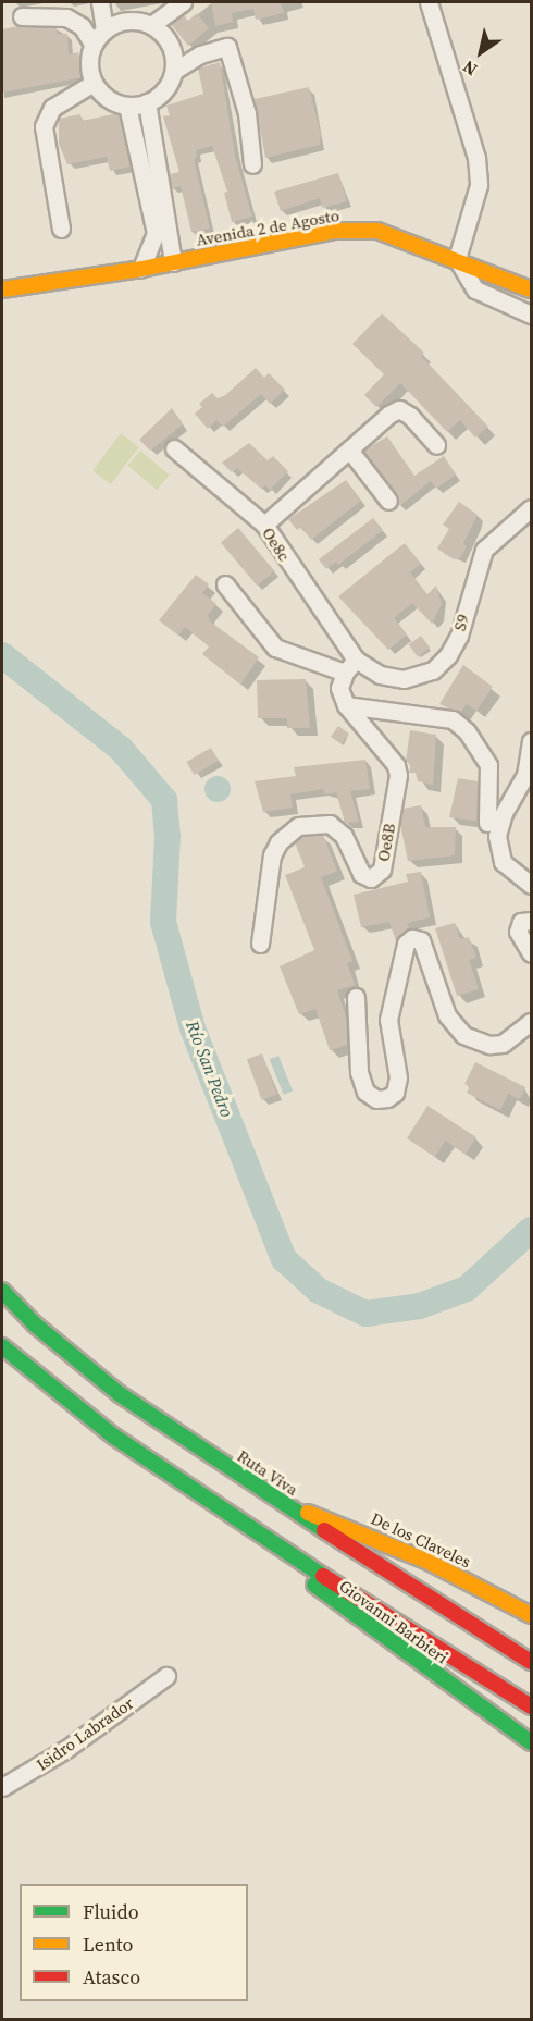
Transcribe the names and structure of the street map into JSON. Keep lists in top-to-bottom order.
{
  "streets": {
    "main road": [
      "Avenida 2 de Agosto",
      "Ruta Viva",
      "De los Claveles",
      "Giovanni Barbieri"
    ],
    "street": [
      "Oe8c",
      "S9",
      "Oe8B",
      "Isidro Labrador"
    ]
  },
  "crossings": [
    ["Oe8c", "S9"],
    ["Ruta Viva", "De los Claveles"]
  ],
  "water": ["Río San Pedro"],
  "legend": ["Fluido", "Lento", "Atasco"],
  "north": "bottom left"
}
